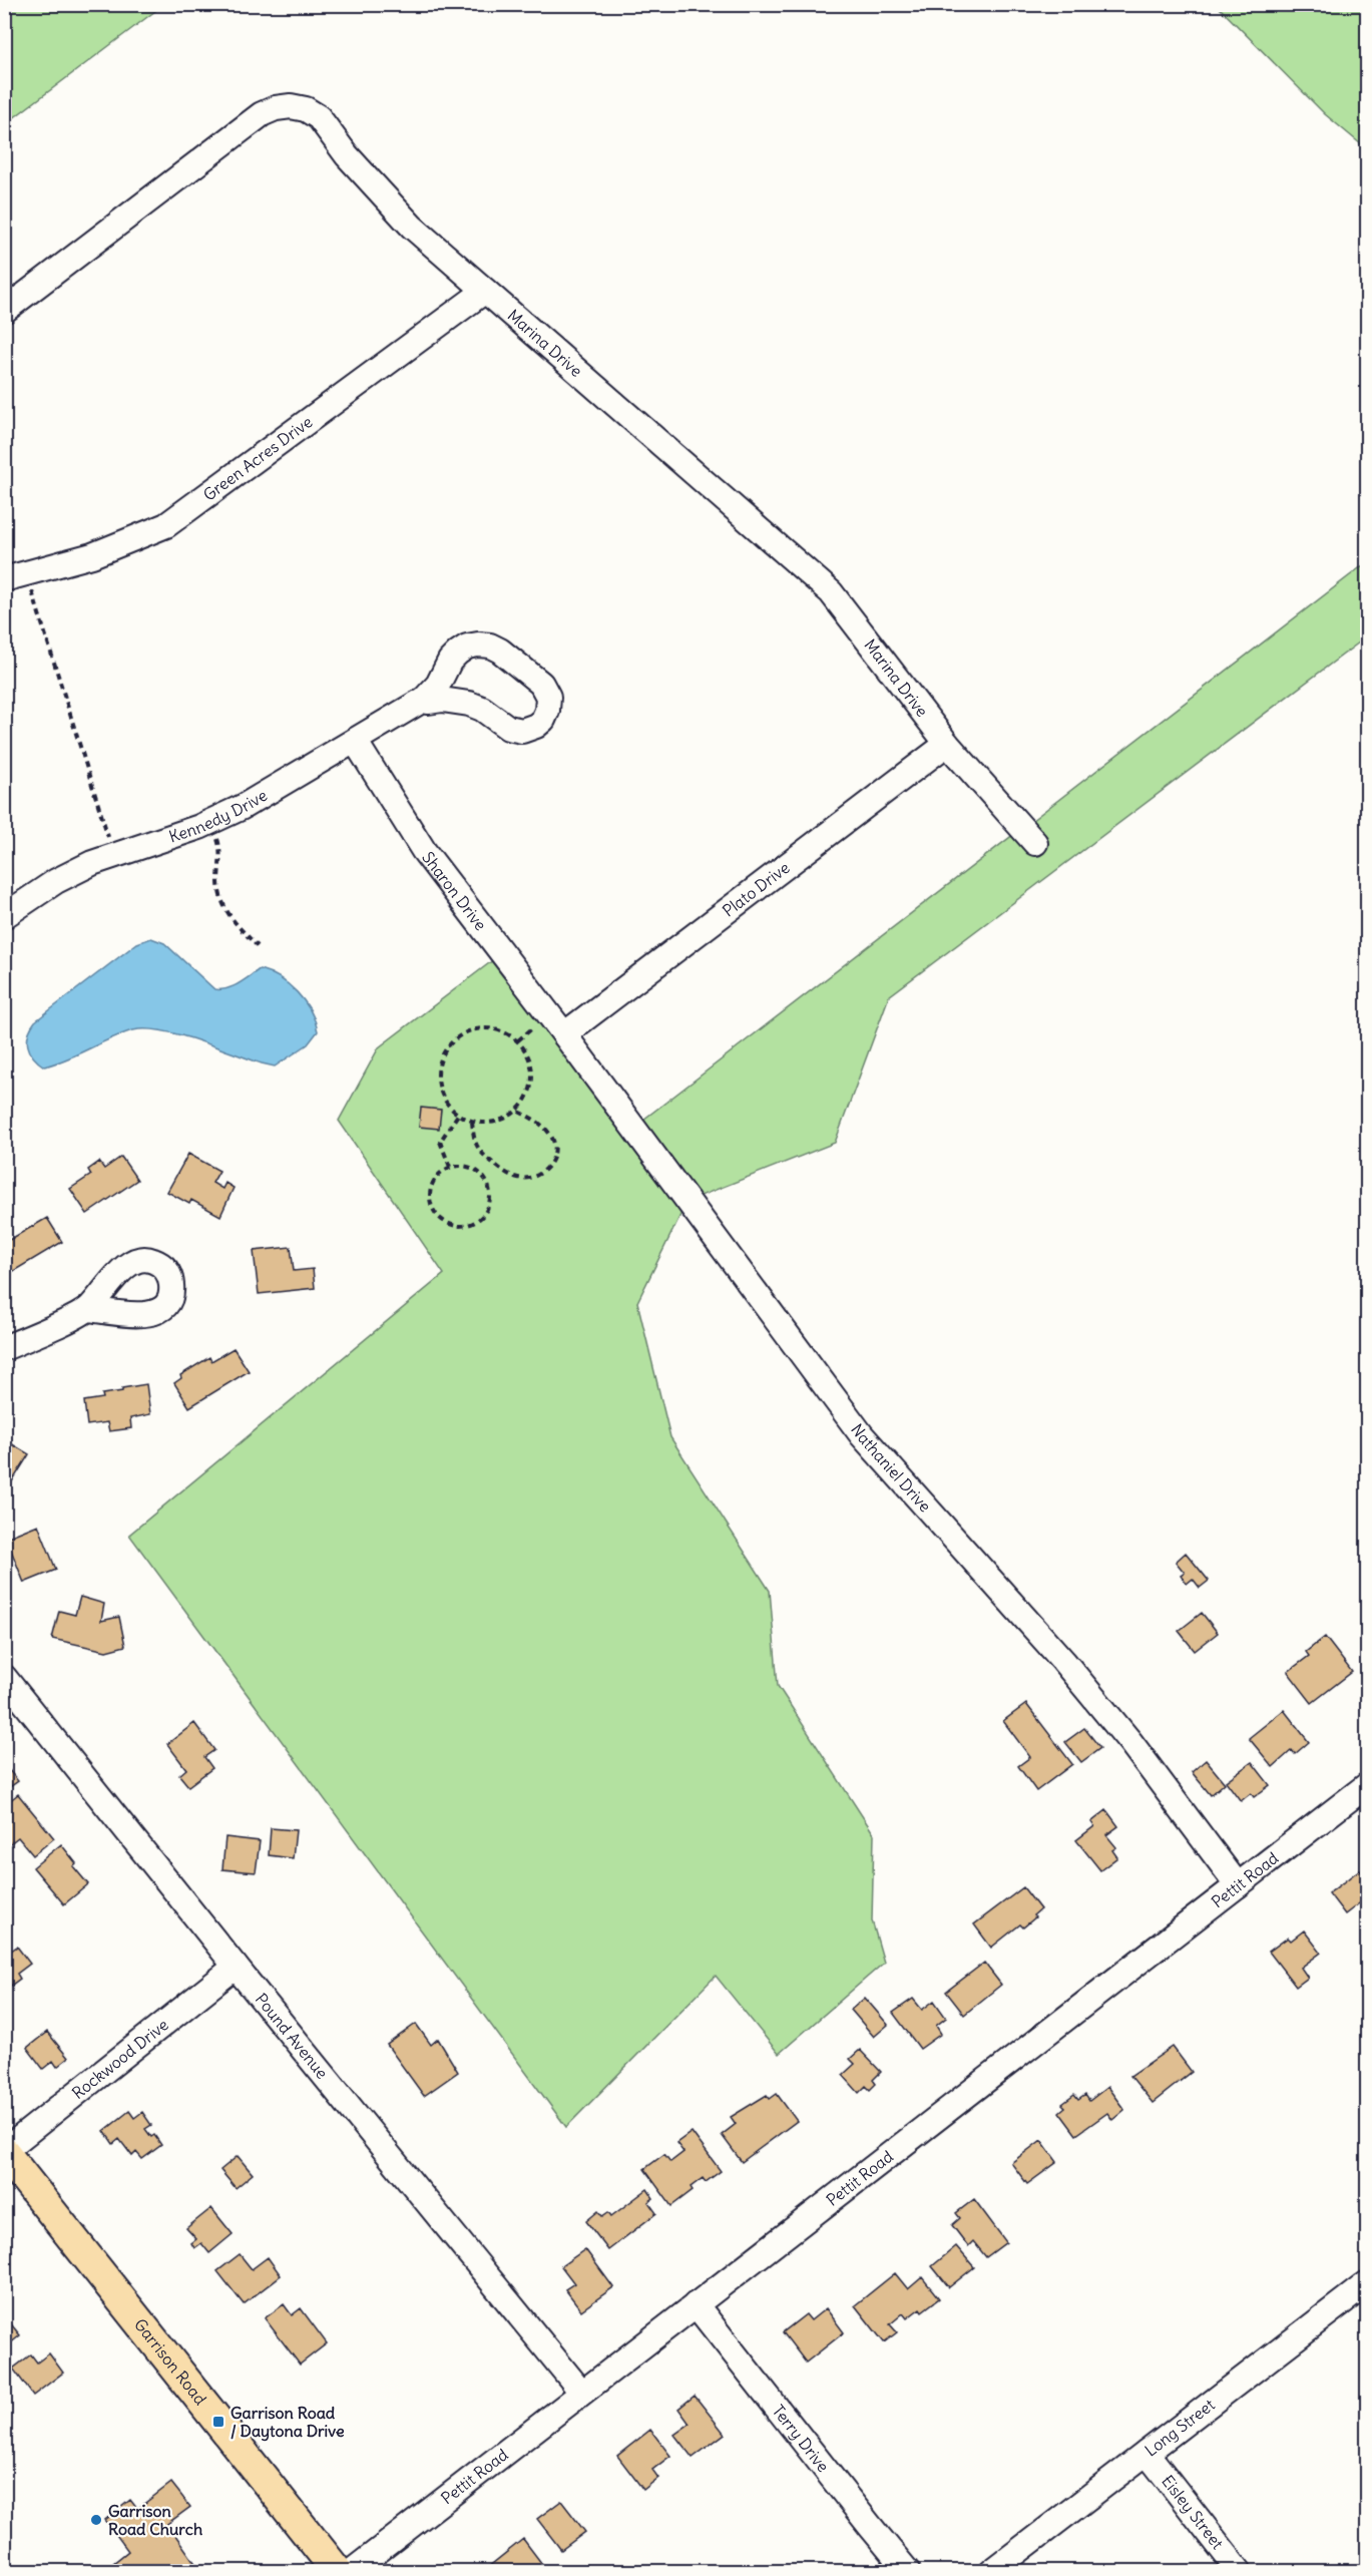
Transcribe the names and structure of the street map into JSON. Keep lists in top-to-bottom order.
{
  "streets": {
    "main road": ["Garrison Road"],
    "street": [
      "Marina Drive",
      "Green Acres Drive",
      "Kennedy Drive",
      "Plato Drive",
      "Sharon Drive",
      "Nathaniel Drive",
      "Pettit Road",
      "Pound Avenue",
      "Rockwood Drive",
      "Long Street",
      "Terry Drive",
      "Eisley Street"
    ]
  },
  "crossings": [
    ["Marina Drive", "Green Acres Drive"],
    ["Marina Drive", "Plato Drive"],
    ["Kennedy Drive", "Sharon Drive"],
    ["Plato Drive", "Sharon Drive"],
    ["Plato Drive", "Nathaniel Drive"],
    ["Sharon Drive", "Nathaniel Drive"],
    ["Nathaniel Drive", "Pettit Road"],
    ["Pettit Road", "Pound Avenue"],
    ["Pettit Road", "Terry Drive"],
    ["Pound Avenue", "Rockwood Drive"],
    ["Rockwood Drive", "Garrison Road"],
    ["Long Street", "Eisley Street"]
  ],
  "places": {
    "transit": ["Garrison Road / Daytona Drive"],
    "other": ["Garrison Road Church"]
  }
}
